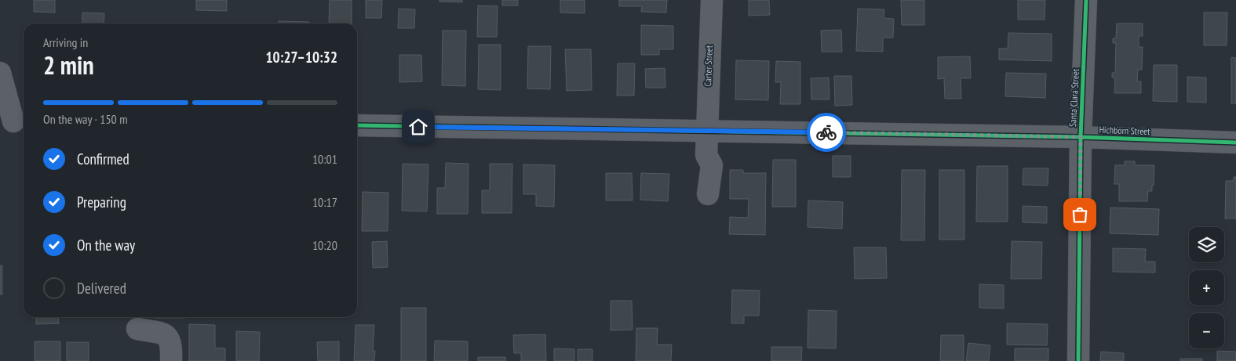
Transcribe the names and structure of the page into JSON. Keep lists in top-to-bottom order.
{
  "streets": {
    "street": ["Carter Street", "Santa Clara Street", "Hichborn Street"]
  },
  "crossings": [
    ["Carter Street", "Hichborn Street"],
    ["Santa Clara Street", "Hichborn Street"]
  ],
  "page": {
    "heading": ["2 min", "Arriving in", "10:27–10:32"],
    "bar": "On the way · 150 m",
    "list": [
      ["Confirmed", "10:01"],
      ["Preparing", "10:17"],
      ["On the way", "10:20"],
      "Delivered"
    ],
    "map_buttons": ["+", "−"]
  }
}
